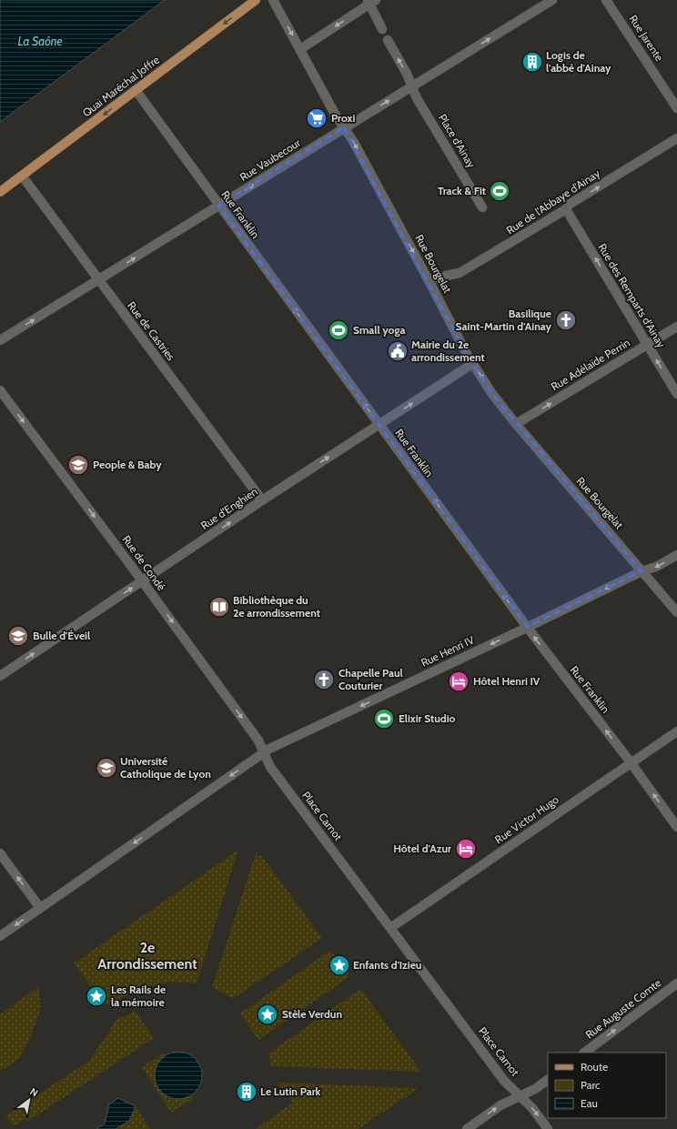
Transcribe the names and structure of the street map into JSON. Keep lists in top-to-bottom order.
{
  "streets": {
    "main road": ["Quai Maréchal Joffre"],
    "street": [
      "Rue Jarente",
      "Place d'Ainay",
      "Rue Vaubecour",
      "Rue de l'Abbaye d'Ainay",
      "Rue Franklin",
      "Rue Bourgelat",
      "Rue des Remparts d'Ainay",
      "Rue de Castries",
      "Rue Adélaïde Perrin",
      "Rue d'Enghien",
      "Rue de Condé",
      "Rue Henri IV",
      "Place Carnot",
      "Rue Victor Hugo",
      "Rue Auguste Comte"
    ]
  },
  "crossings": [
    ["Quai Maréchal Joffre", "Rue Franklin"],
    ["Quai Maréchal Joffre", "Rue de Castries"],
    ["Place d'Ainay", "Rue Vaubecour"],
    ["Rue Vaubecour", "Rue Franklin"],
    ["Rue Vaubecour", "Rue Bourgelat"],
    ["Rue Vaubecour", "Rue de Castries"],
    ["Rue de l'Abbaye d'Ainay", "Rue des Remparts d'Ainay"],
    ["Rue Franklin", "Rue d'Enghien"],
    ["Rue Franklin", "Rue Henri IV"],
    ["Rue Franklin", "Rue Victor Hugo"],
    ["Rue Bourgelat", "Rue Adélaïde Perrin"],
    ["Rue Bourgelat", "Rue d'Enghien"],
    ["Rue Bourgelat", "Rue Henri IV"],
    ["Rue des Remparts d'Ainay", "Rue Adélaïde Perrin"],
    ["Rue de Castries", "Rue d'Enghien"],
    ["Rue d'Enghien", "Rue de Condé"],
    ["Rue de Condé", "Rue Henri IV"],
    ["Rue de Condé", "Place Carnot"],
    ["Rue Henri IV", "Place Carnot"],
    ["Place Carnot", "Rue Victor Hugo"]
  ],
  "one_way": [
    "Quai Maréchal Joffre",
    "Rue Vaubecour",
    "Rue de l'Abbaye d'Ainay",
    "Rue Franklin",
    "Rue Bourgelat",
    "Rue des Remparts d'Ainay",
    "Rue Adélaïde Perrin",
    "Rue d'Enghien",
    "Rue de Condé",
    "Rue Henri IV",
    "Rue Auguste Comte"
  ],
  "districts": ["2e Arrondissement"],
  "water": ["La Saône"],
  "places": {
    "building": ["Logis de l'abbé d'Ainay", "Le Lutin Park"],
    "supermarket": ["Proxi"],
    "sports": ["Track & Fit", "Small yoga", "Elixir Studio"],
    "church": ["Basilique Saint-Martin d'Ainay", "Chapelle Paul Couturier"],
    "public building": ["Mairie du 2e arrondissement"],
    "school or university": ["People & Baby", "Bulle d'Éveil", "Université Catholique de Lyon"],
    "library": ["Bibliothèque du 2e arrondissement"],
    "hotel": ["Hôtel Henri IV", "Hôtel d'Azur"],
    "place": ["Enfants d'Izieu", "Les Rails de la mémoire", "Stèle Verdun"]
  },
  "legend": ["Route", "Parc", "Eau"],
  "north": "top right"
}
